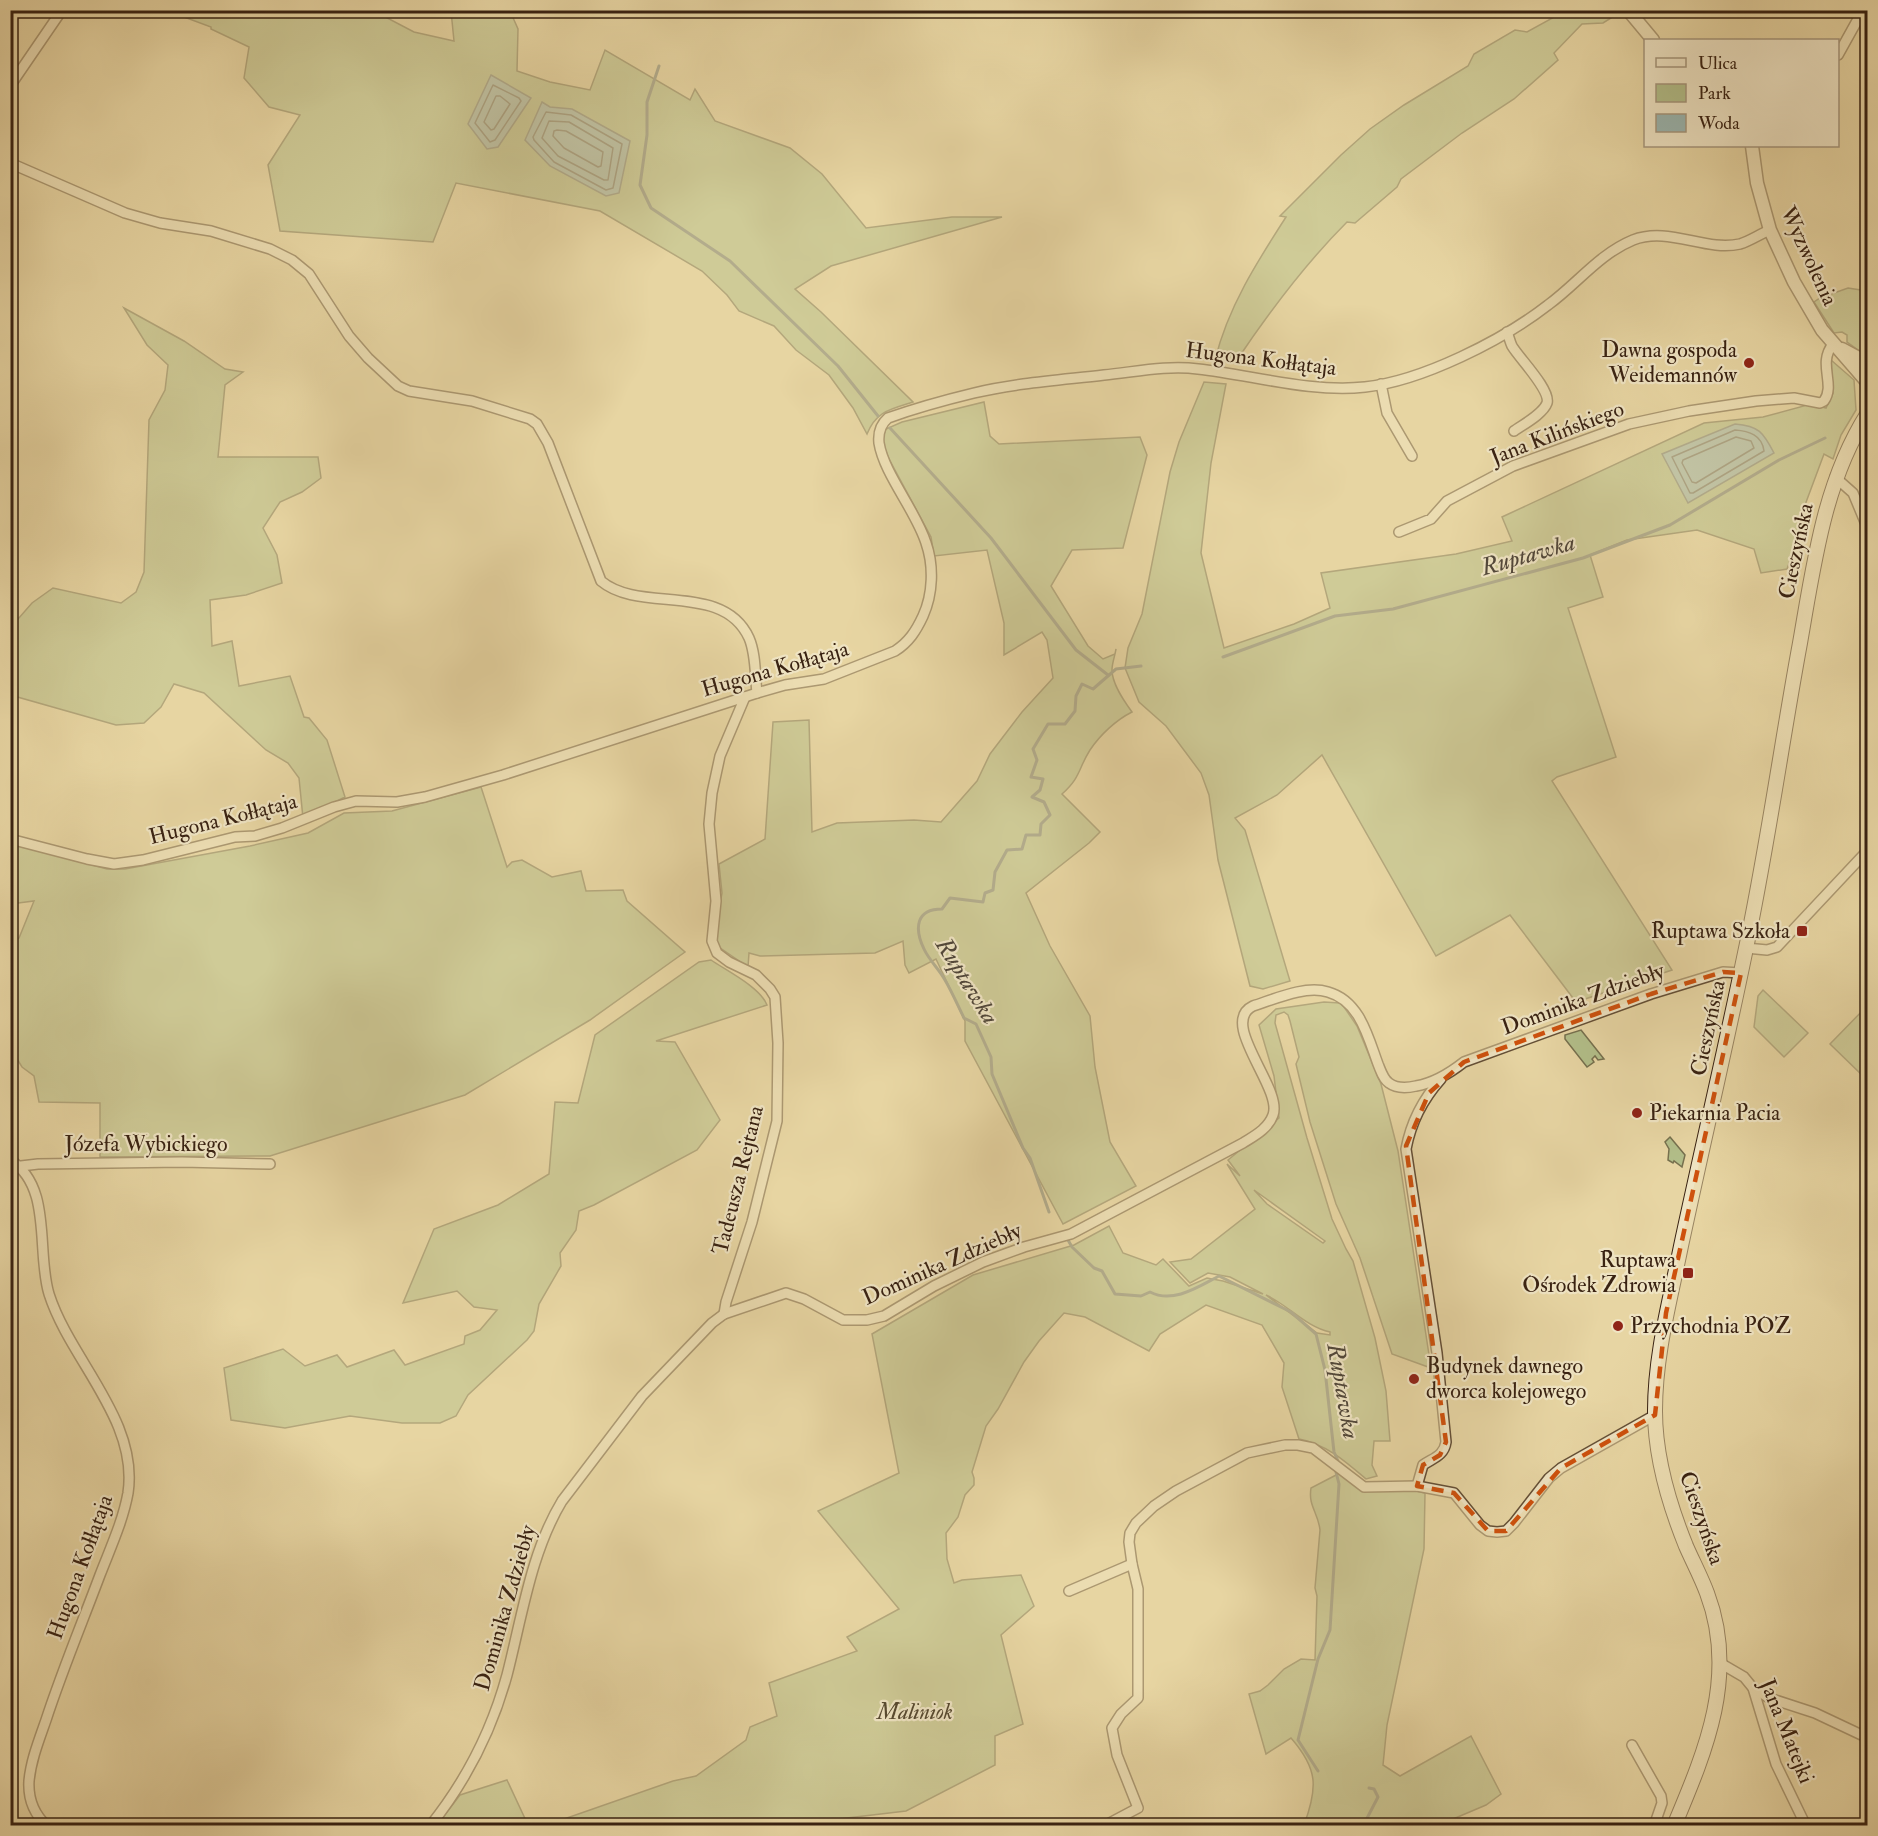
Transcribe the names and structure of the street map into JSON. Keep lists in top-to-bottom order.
{
  "streets": {
    "main road": ["Cieszyńska"],
    "street": [
      "Wyzwolenia",
      "Hugona Kołłątaja",
      "Jana Kilińskiego",
      "Dominika Zdziebły",
      "Józefa Wybickiego",
      "Tadeusza Rejtana",
      "Jana Matejki"
    ]
  },
  "crossings": [
    ["Wyzwolenia", "Hugona Kołłątaja"],
    ["Wyzwolenia", "Jana Kilińskiego"],
    ["Hugona Kołłątaja", "Józefa Wybickiego"],
    ["Hugona Kołłątaja", "Tadeusza Rejtana"],
    ["Cieszyńska", "Dominika Zdziebły"],
    ["Cieszyńska", "Jana Matejki"],
    ["Dominika Zdziebły", "Tadeusza Rejtana"]
  ],
  "water": ["Ruptawka"],
  "parks": ["Maliniok"],
  "places": {
    "other": [
      "Dawna gospoda Weidemannów",
      "Piekarnia Pacia",
      "Przychodnia POZ",
      "Budynek dawnego dworca kolejowego"
    ],
    "transit": ["Ruptawa Szkoła", "Ruptawa Ośrodek Zdrowia"]
  },
  "legend": ["Ulica", "Park", "Woda"]
}
